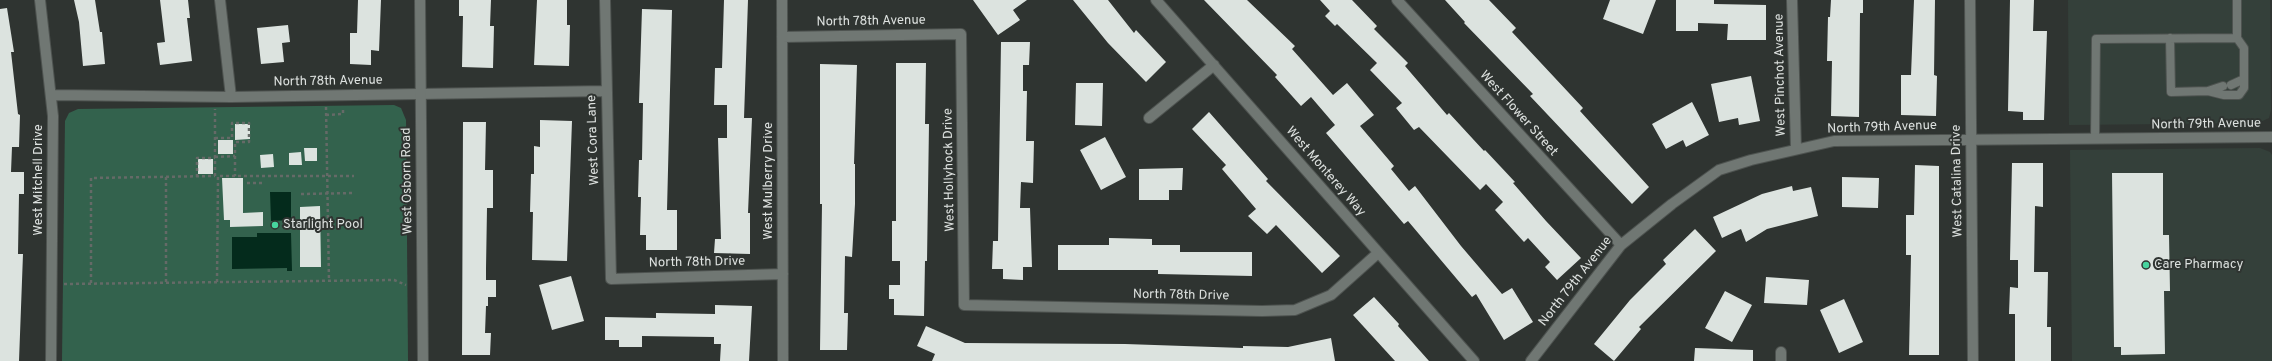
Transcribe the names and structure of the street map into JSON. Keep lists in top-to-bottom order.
{
  "streets": {
    "street": [
      "North 78th Avenue",
      "West Pinchot Avenue",
      "West Flower Street",
      "North 79th Avenue",
      "West Cora Lane",
      "West Hollyhock Drive",
      "West Monterey Way",
      "West Mitchell Drive",
      "West Osborn Road",
      "West Mulberry Drive",
      "West Catalina Drive",
      "North 78th Drive"
    ]
  },
  "crossings": [
    ["North 78th Avenue", "West Cora Lane"],
    ["North 78th Avenue", "West Hollyhock Drive"],
    ["North 78th Avenue", "West Mitchell Drive"],
    ["North 78th Avenue", "West Osborn Road"],
    ["North 78th Avenue", "West Mulberry Drive"],
    ["West Pinchot Avenue", "North 79th Avenue"],
    ["West Flower Street", "North 79th Avenue"],
    ["North 79th Avenue", "West Catalina Drive"],
    ["West Cora Lane", "North 78th Drive"],
    ["West Hollyhock Drive", "North 78th Drive"],
    ["West Monterey Way", "North 78th Drive"],
    ["West Mulberry Drive", "North 78th Drive"]
  ],
  "places": ["Starlight Pool", "Care Pharmacy"]
}
